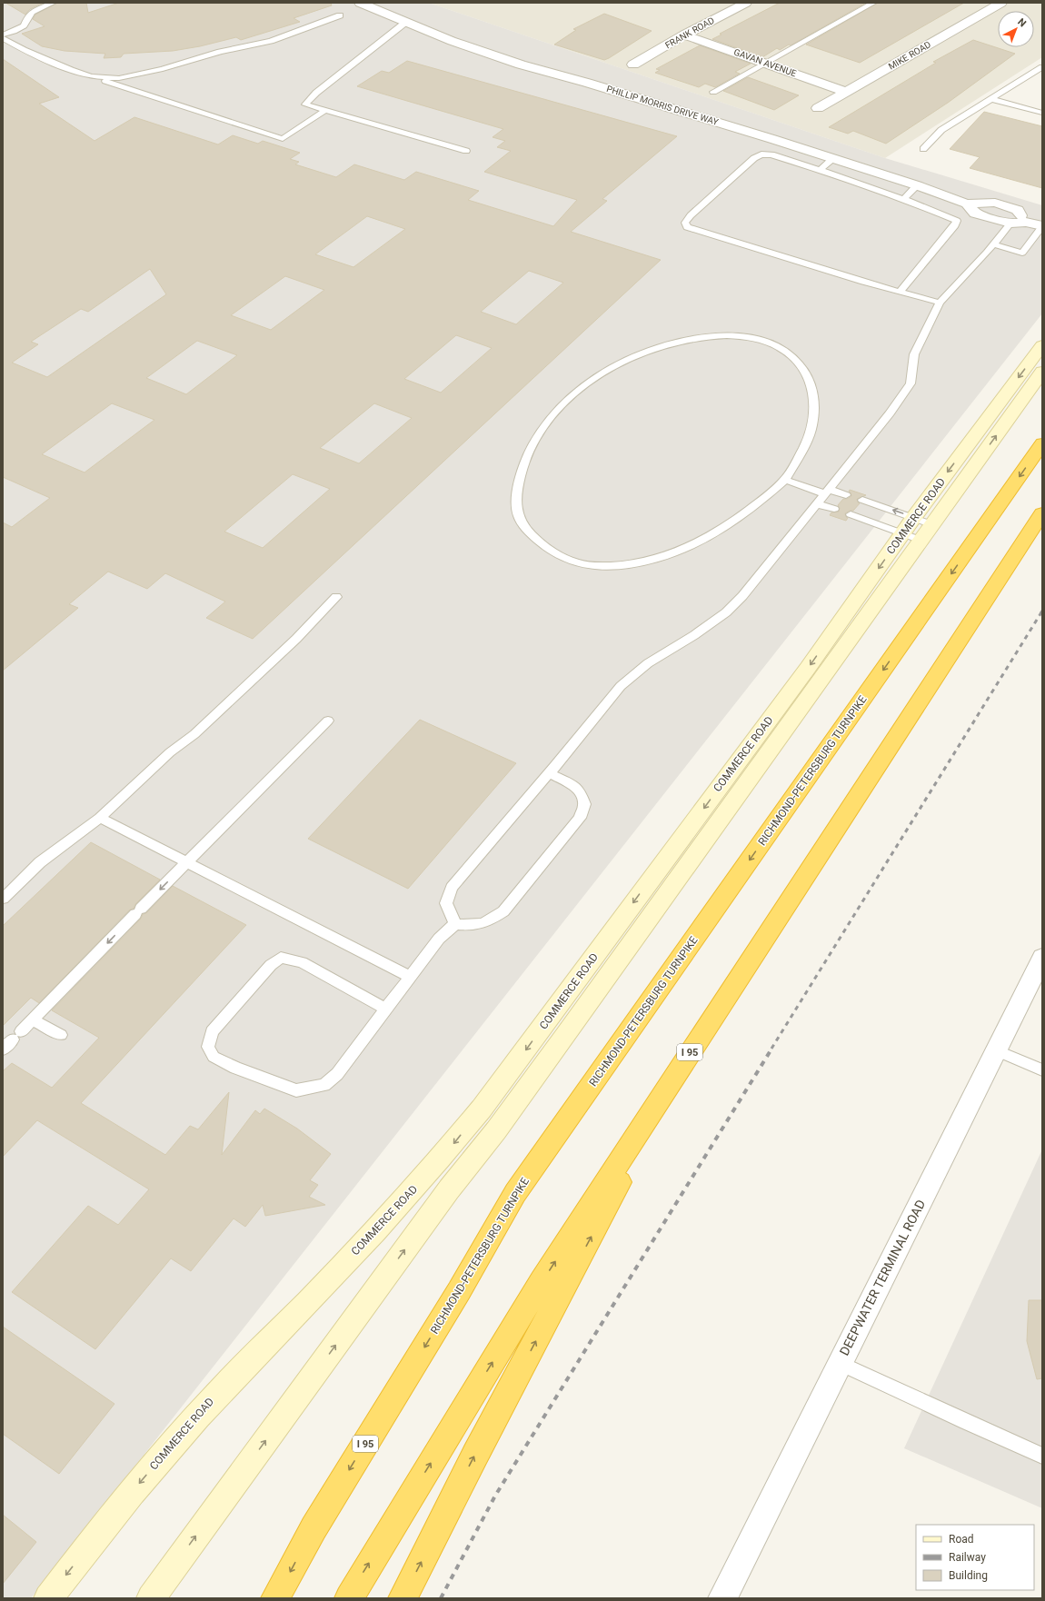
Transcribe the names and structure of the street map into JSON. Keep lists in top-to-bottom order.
{
  "streets": {
    "highway": ["RICHMOND-PETERSBURG TURNPIKE", "I 95"],
    "main road": ["COMMERCE ROAD"],
    "street": [
      "FRANK ROAD",
      "MIKE ROAD",
      "GAVAN AVENUE",
      "PHILLIP MORRIS DRIVE WAY",
      "DEEPWATER TERMINAL ROAD"
    ]
  },
  "crossings": [
    ["FRANK ROAD", "GAVAN AVENUE"],
    ["MIKE ROAD", "GAVAN AVENUE"]
  ],
  "legend": ["Road", "Railway", "Building"],
  "north": "top right"
}
